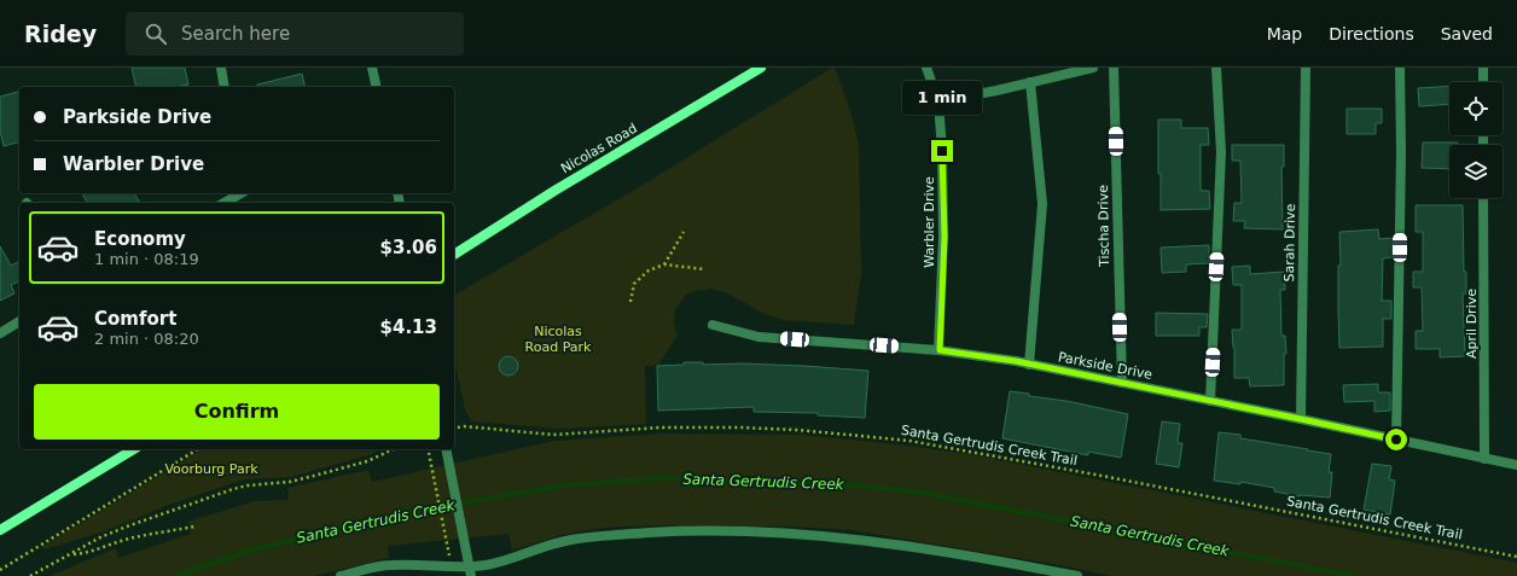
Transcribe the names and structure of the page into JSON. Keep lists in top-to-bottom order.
{
  "streets": {
    "main road": ["Nicolas Road"],
    "street": [
      "Warbler Drive",
      "Tischa Drive",
      "Sarah Drive",
      "April Drive",
      "Parkside Drive"
    ],
    "path": ["Santa Gertrudis Creek Trail"]
  },
  "crossings": [
    ["Warbler Drive", "Parkside Drive"],
    ["Tischa Drive", "Parkside Drive"],
    ["Sarah Drive", "Parkside Drive"],
    ["April Drive", "Parkside Drive"]
  ],
  "water": ["Santa Gertrudis Creek"],
  "parks": ["Nicolas Road Park", "Voorburg Park"],
  "page": {
    "header": "Ridey",
    "search": "Search here",
    "nav": ["Map", "Directions", "Saved"],
    "bubble": "1 min",
    "banner": ["Parkside Drive", "Warbler Drive"],
    "list": [
      {
        "name": "Economy",
        "note": "1 min · 08:19",
        "value": "$3.06"
      },
      {
        "name": "Comfort",
        "note": "2 min · 08:20",
        "value": "$4.13"
      }
    ],
    "buttons": "Confirm"
  }
}
